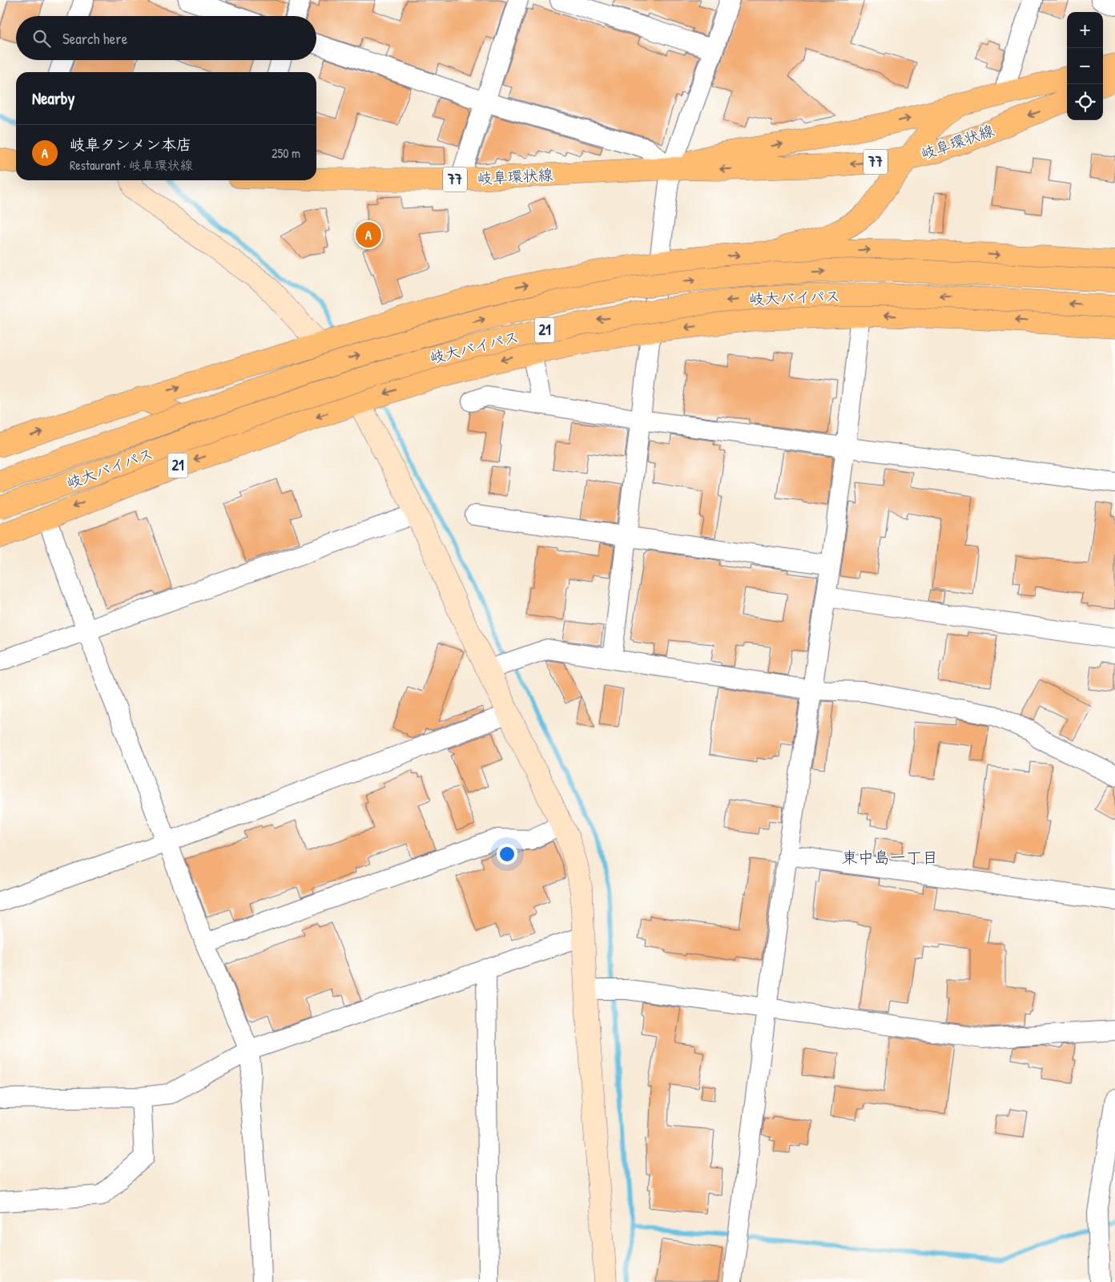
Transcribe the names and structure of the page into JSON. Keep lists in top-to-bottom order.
{
  "streets": {
    "main road": [
      "岐阜環状線",
      "77",
      "岐大バイパス",
      "21"
    ]
  },
  "crossings": [
    ["岐大バイパス", "21"]
  ],
  "districts": ["東中島一丁目"],
  "page": {
    "map_buttons": ["+", "−"],
    "search": "Search here",
    "heading": "Nearby",
    "list": [
      {
        "mark": "A",
        "name": "岐阜タンメン本店",
        "note": "Restaurant · 岐阜環状線",
        "value": "250 m"
      }
    ],
    "pins": "A"
  }
}
